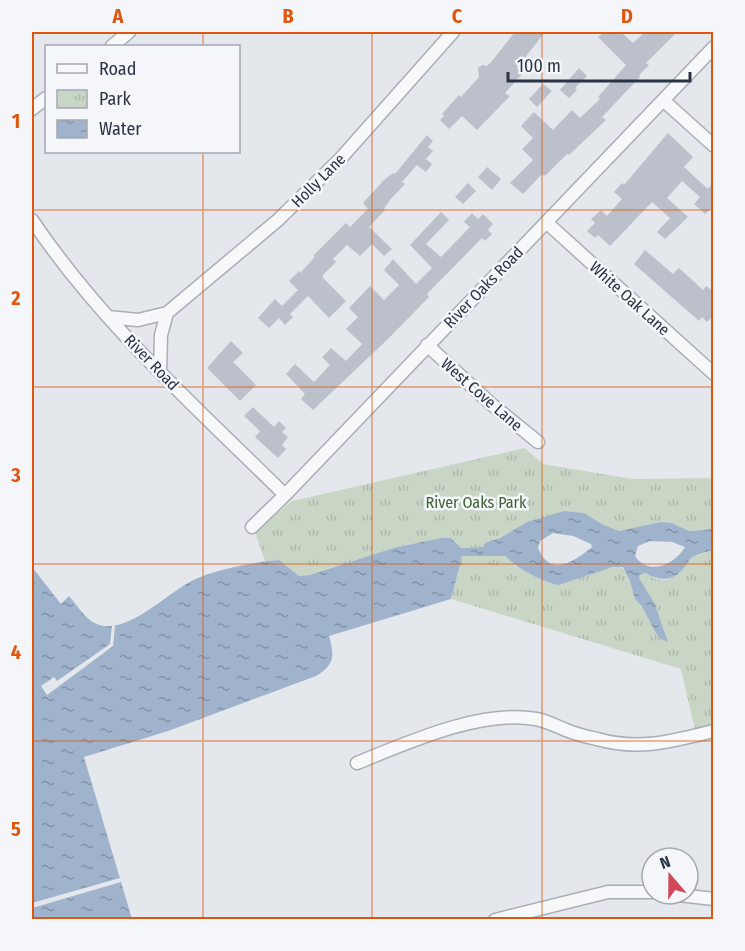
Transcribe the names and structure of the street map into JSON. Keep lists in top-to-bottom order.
{
  "streets": {
    "street": [
      "Holly Lane",
      "River Oaks Road",
      "White Oak Lane",
      "River Road",
      "West Cove Lane"
    ]
  },
  "crossings": [
    ["Holly Lane", "River Road"],
    ["River Oaks Road", "White Oak Lane"],
    ["River Oaks Road", "River Road"],
    ["River Oaks Road", "West Cove Lane"]
  ],
  "parks": ["River Oaks Park"],
  "legend": ["Road", "Park", "Water"],
  "scale_bar": "100 m",
  "north": "top",
  "grid": {
    "columns": [
      "A",
      "B",
      "C",
      "D"
    ],
    "rows": [
      "1",
      "2",
      "3",
      "4",
      "5"
    ]
  }
}
